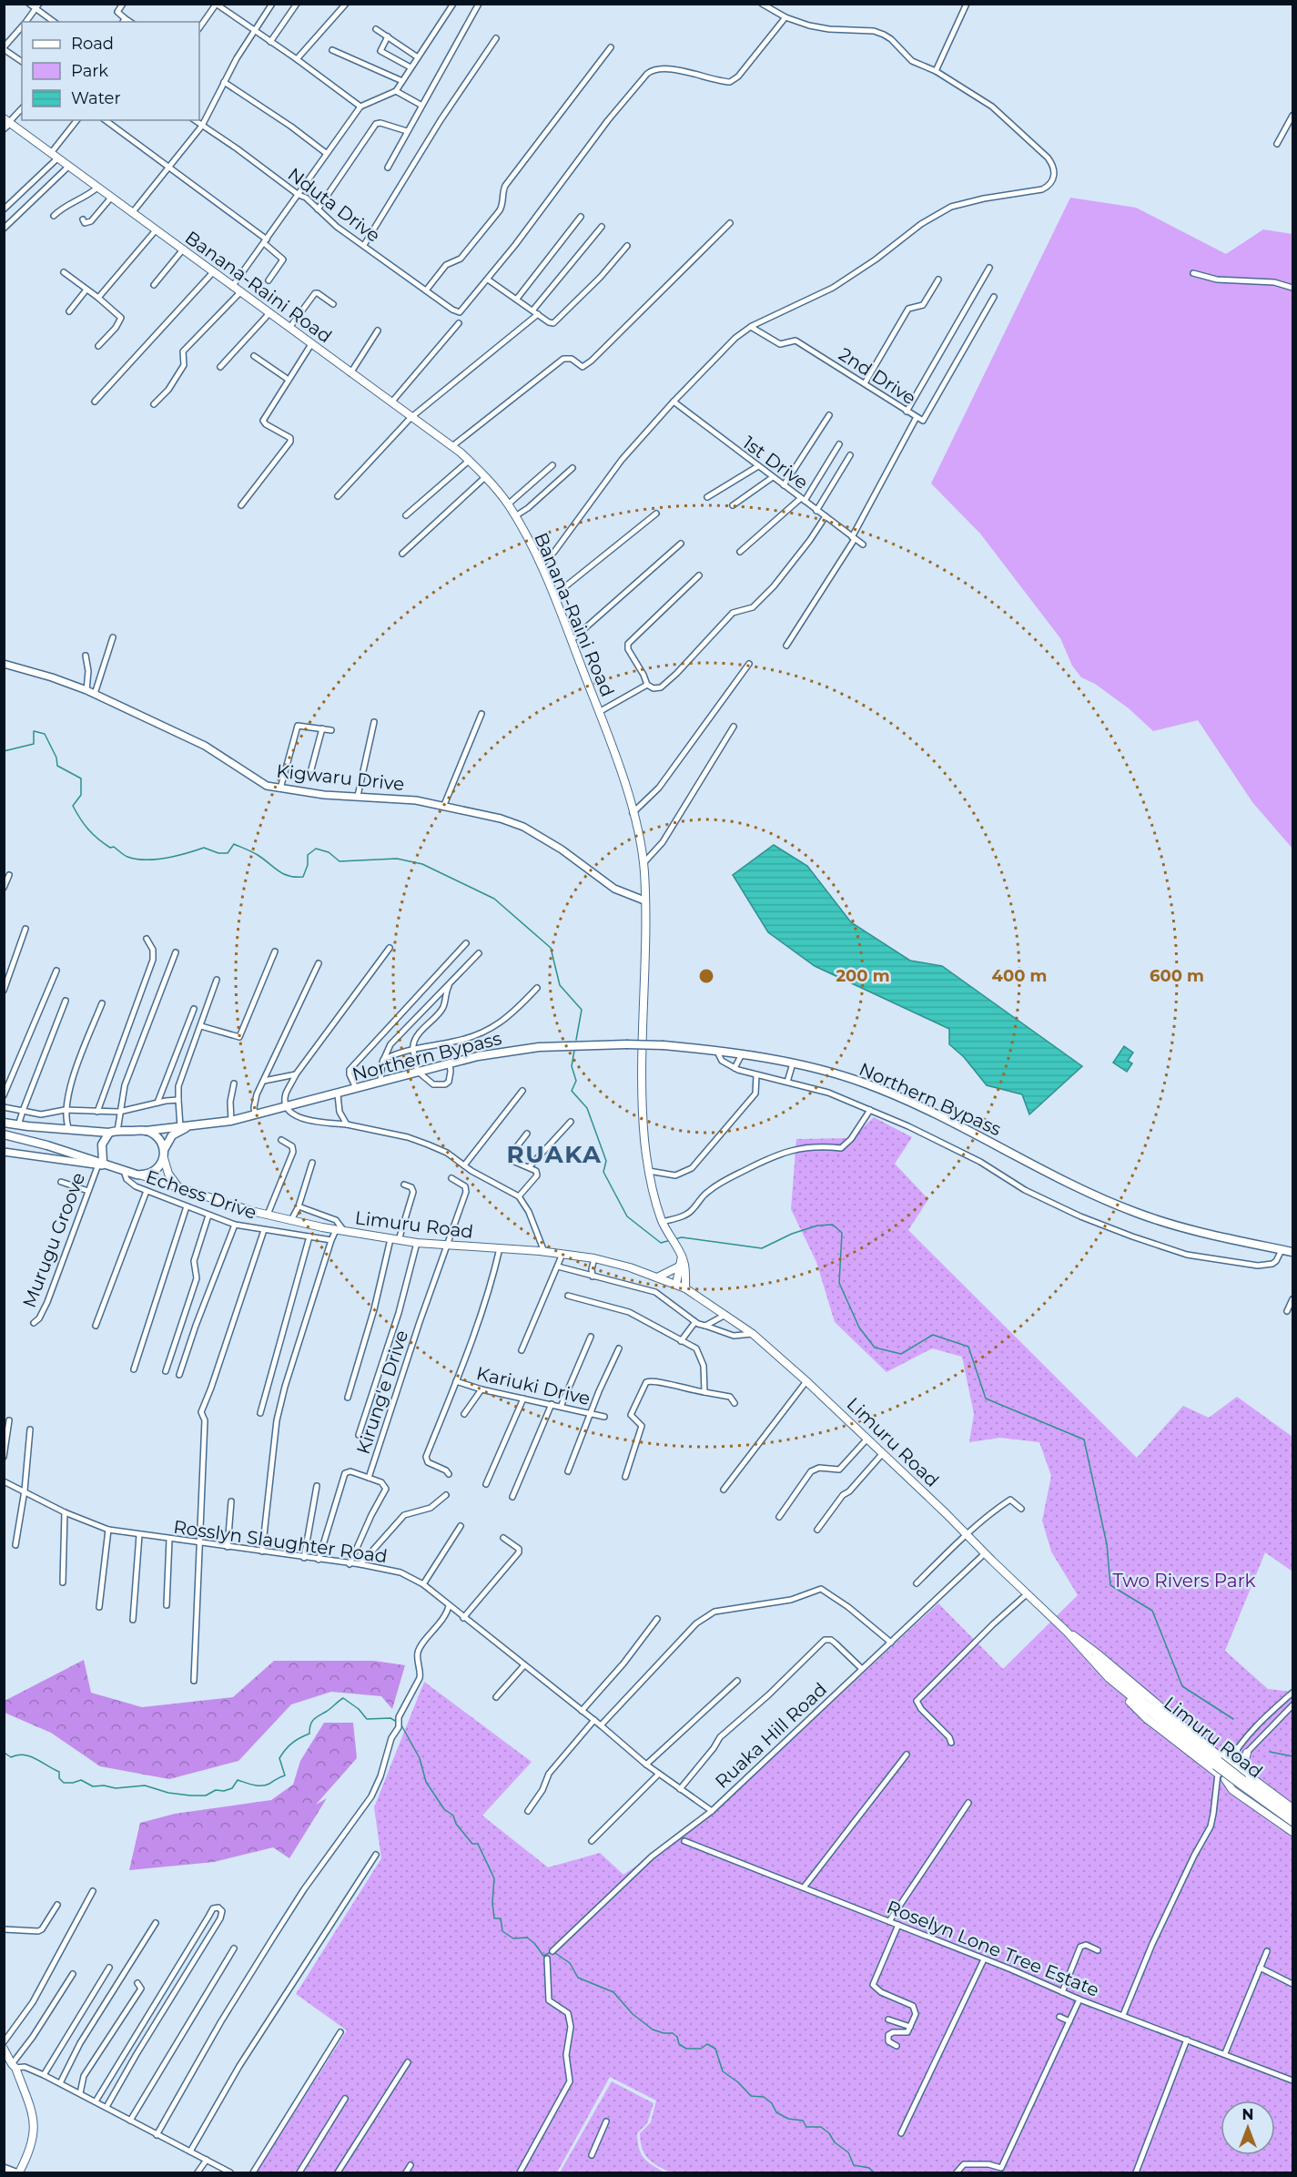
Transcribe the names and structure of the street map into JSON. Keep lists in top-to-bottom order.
{
  "streets": {
    "main road": ["Banana-Raini Road", "Northern Bypass", "Limuru Road"],
    "street": [
      "Nduta Drive",
      "2nd Drive",
      "1st Drive",
      "Kigwaru Drive",
      "Echess Drive",
      "Murugu Groove",
      "Kariuki Drive",
      "Kirung'e Drive",
      "Rosslyn Slaughter Road",
      "Ruaka Hill Road",
      "Roselyn Lone Tree Estate"
    ]
  },
  "crossings": [
    ["Banana-Raini Road", "Kigwaru Drive"],
    ["Northern Bypass", "Echess Drive"],
    ["Northern Bypass", "Limuru Road"],
    ["Northern Bypass", "Murugu Groove"],
    ["Echess Drive", "Limuru Road"],
    ["Echess Drive", "Murugu Groove"],
    ["Limuru Road", "Murugu Groove"],
    ["Limuru Road", "Kariuki Drive"],
    ["Limuru Road", "Kirung'e Drive"],
    ["Limuru Road", "Ruaka Hill Road"],
    ["Kirung'e Drive", "Rosslyn Slaughter Road"],
    ["Rosslyn Slaughter Road", "Ruaka Hill Road"]
  ],
  "districts": ["RUAKA"],
  "parks": ["Two Rivers Park"],
  "legend": ["Road", "Park", "Water"],
  "north": "top",
  "rings": ["200 m", "400 m", "600 m"]
}
